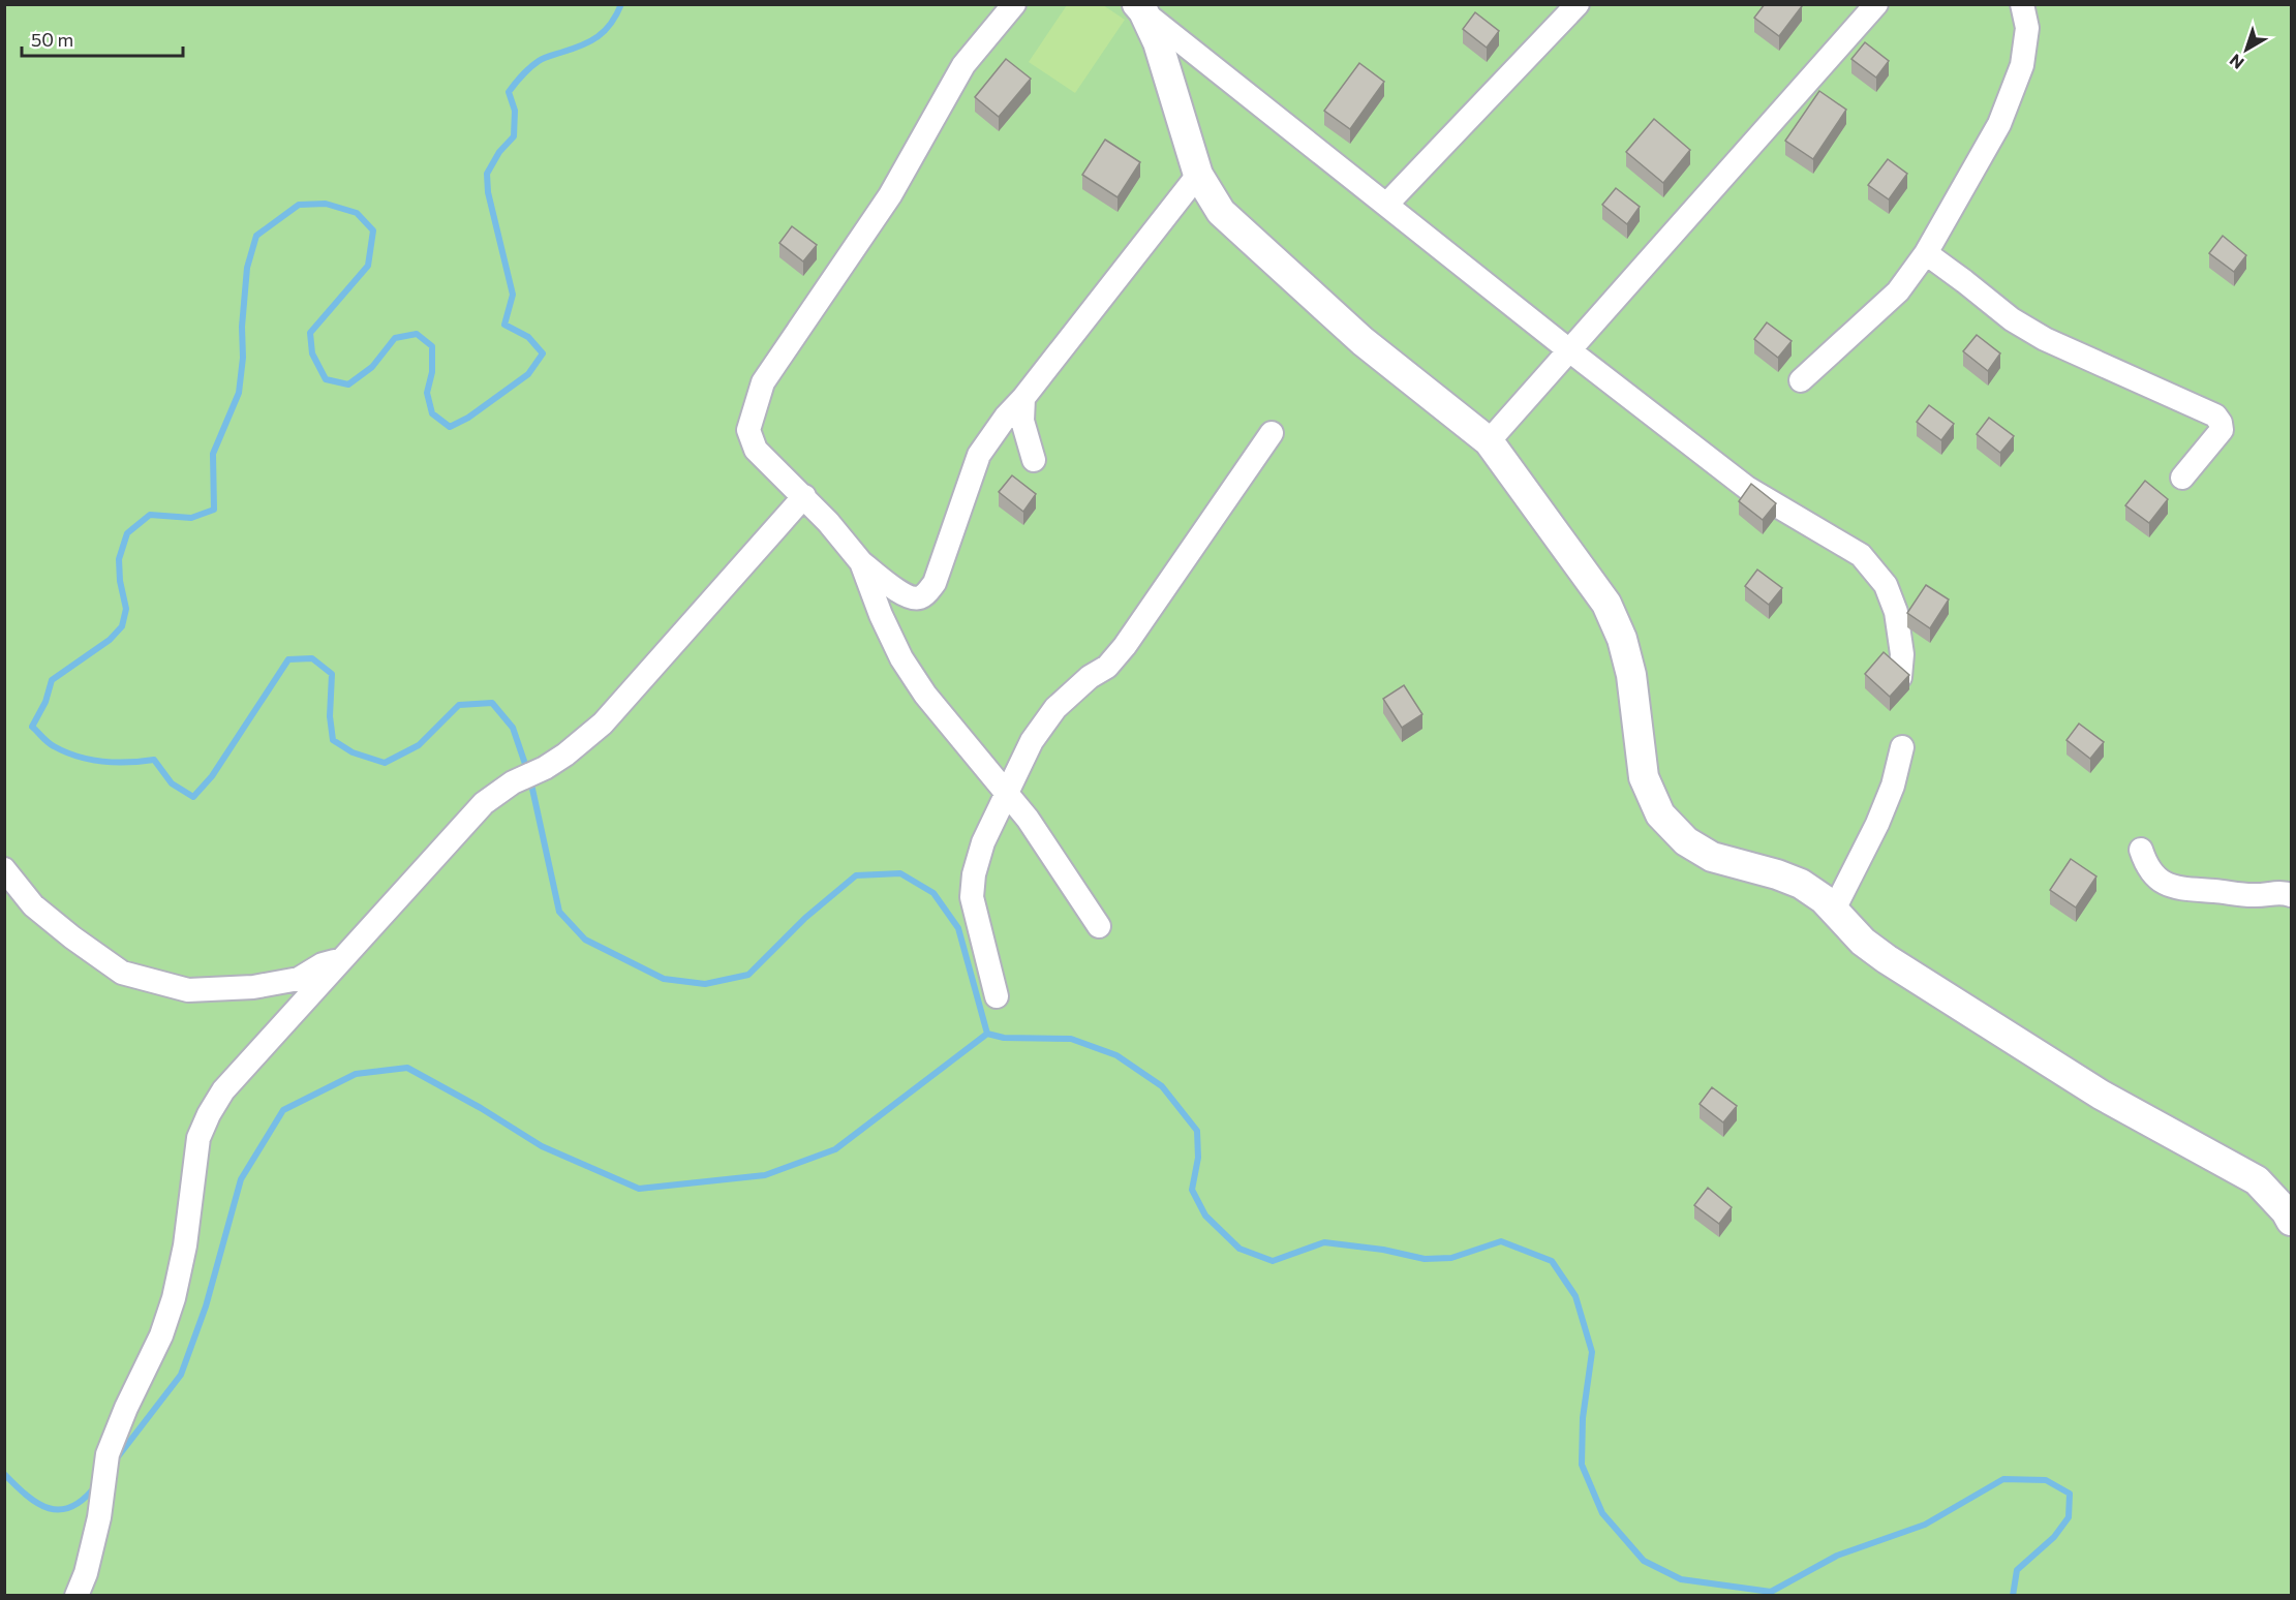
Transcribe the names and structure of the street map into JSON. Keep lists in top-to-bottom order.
{
  "scale_bar": "50 m",
  "north": "bottom left"
}
